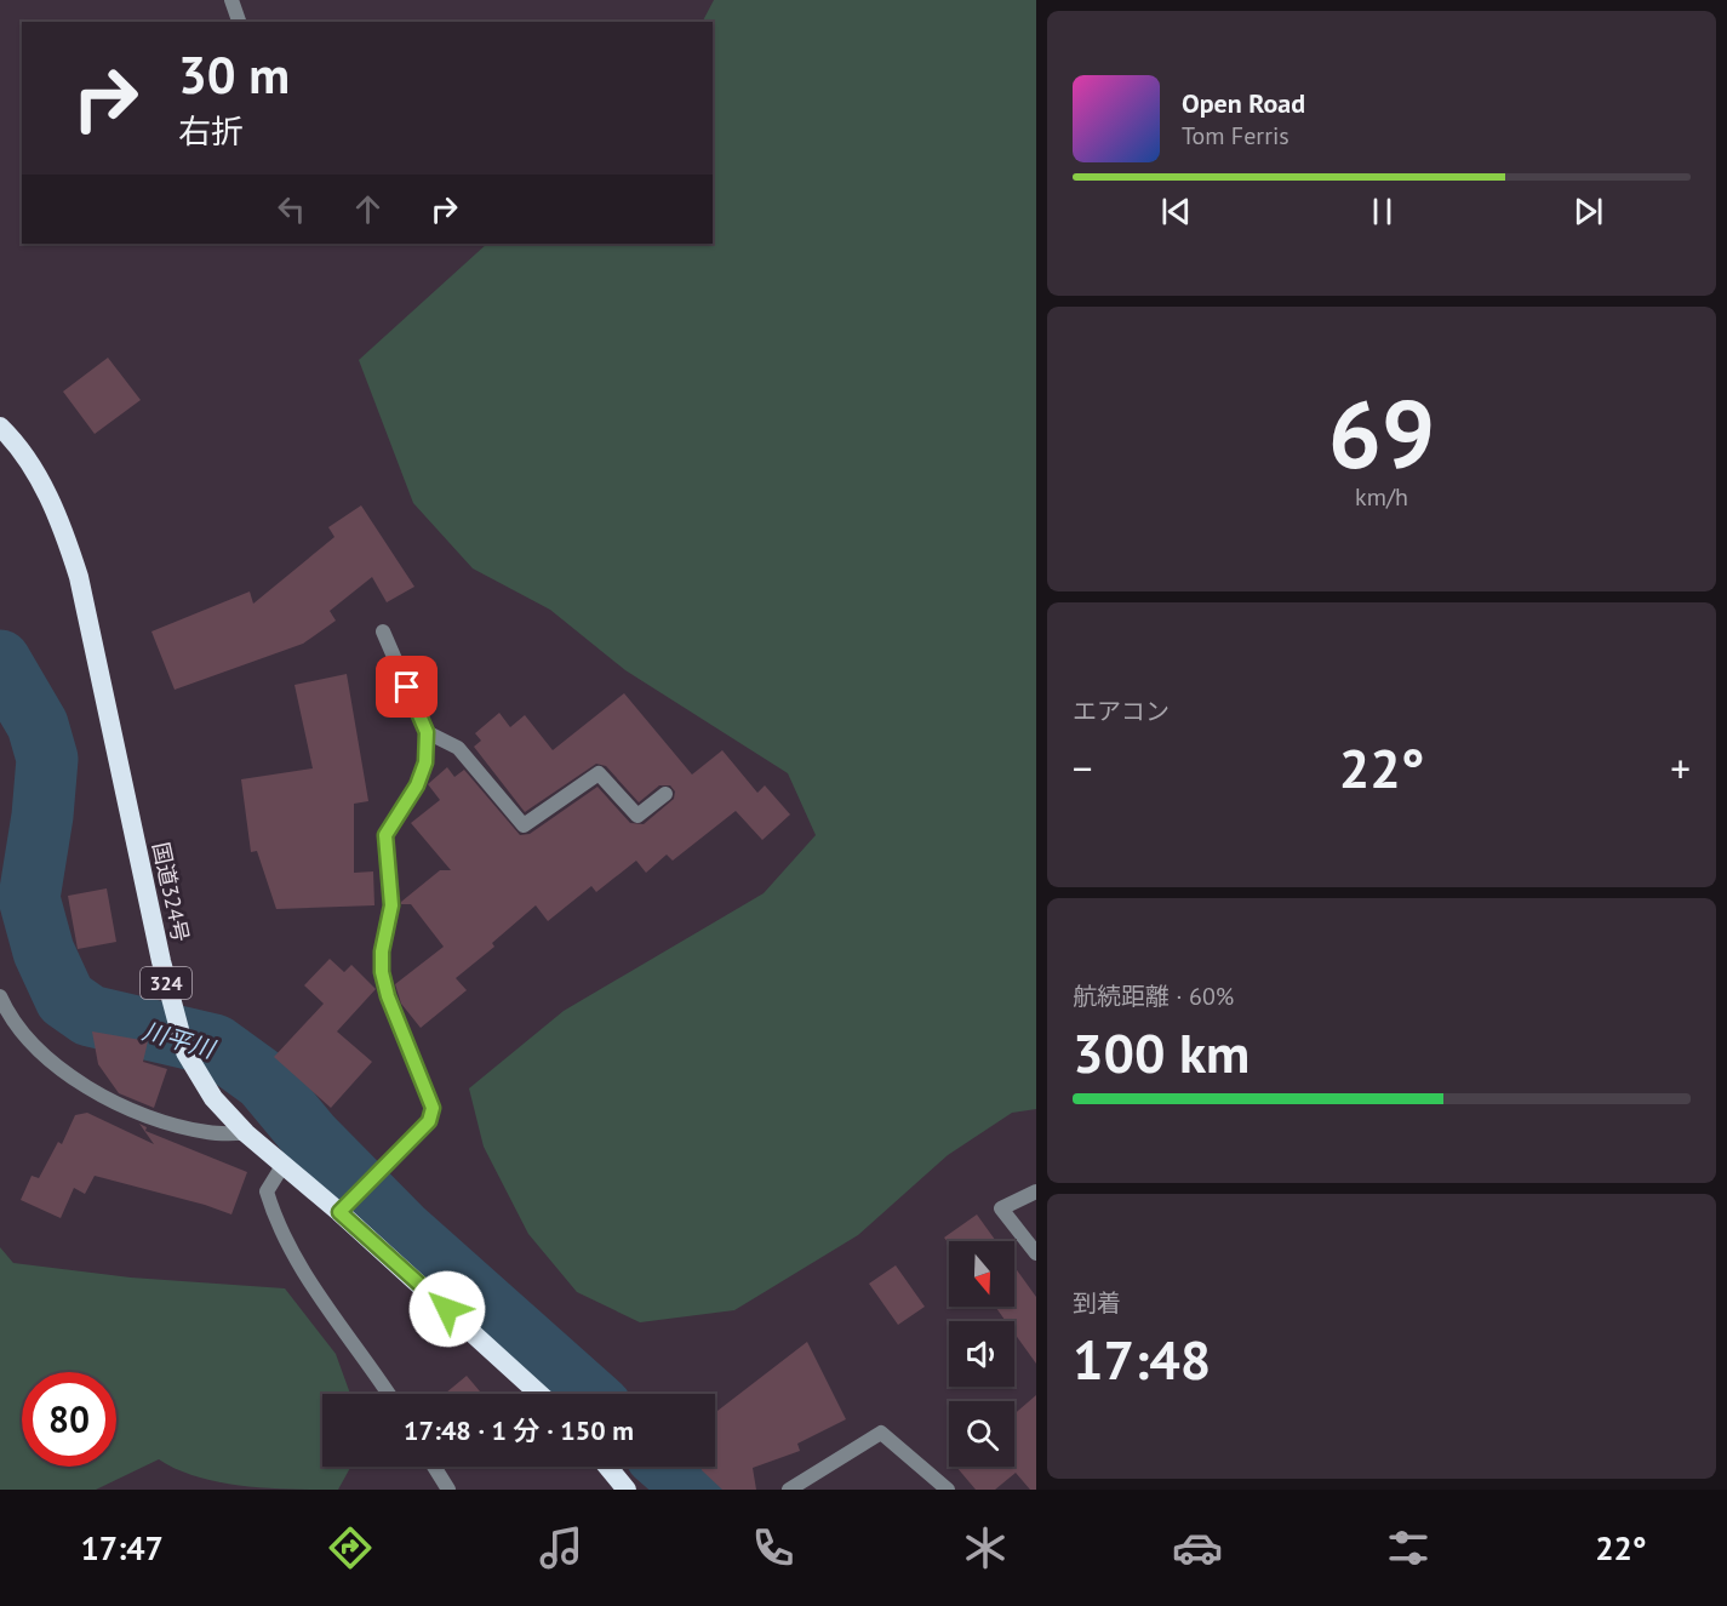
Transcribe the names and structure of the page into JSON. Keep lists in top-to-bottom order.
{
  "streets": {
    "highway": ["国道324号", "324"]
  },
  "water": ["川平川"],
  "north": "bottom",
  "page": {
    "turn": ["30 m", "右折"],
    "song": ["Open Road", "Tom Ferris"],
    "tile": [
      ["69", "km/h"],
      "エアコン",
      ["航続距離 · 60%", "300 km"],
      ["到着", "17:48"]
    ],
    "heat": ["−", "22°", "+"],
    "limit": "80",
    "trip": "17:48 · 1 分 · 150 m",
    "tabs": ["17:47", "22°"]
  }
}
